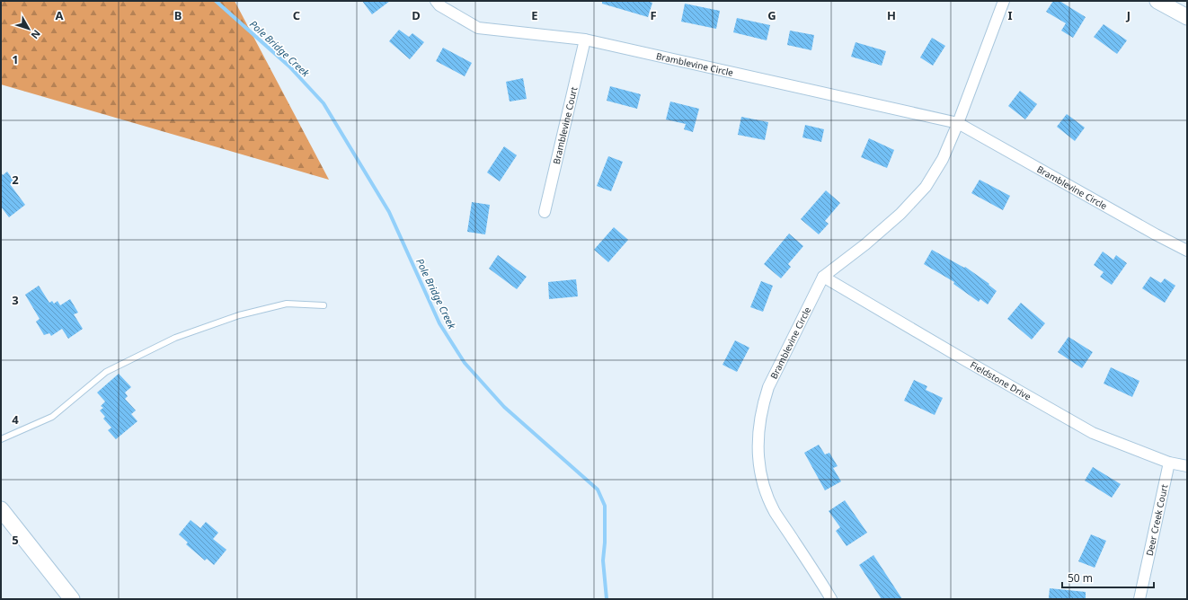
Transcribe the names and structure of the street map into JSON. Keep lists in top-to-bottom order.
{
  "streets": {
    "street": [
      "Bramblevine Circle",
      "Bramblevine Court",
      "Fieldstone Drive",
      "Deer Creek Court"
    ]
  },
  "crossings": [
    ["Bramblevine Circle", "Bramblevine Court"],
    ["Bramblevine Circle", "Fieldstone Drive"],
    ["Fieldstone Drive", "Deer Creek Court"]
  ],
  "water": ["Pole Bridge Creek"],
  "scale_bar": "50 m",
  "north": "bottom right",
  "grid": {
    "columns": [
      "A",
      "B",
      "C",
      "D",
      "E",
      "F",
      "G",
      "H",
      "I",
      "J"
    ],
    "rows": [
      "1",
      "2",
      "3",
      "4",
      "5"
    ]
  }
}
